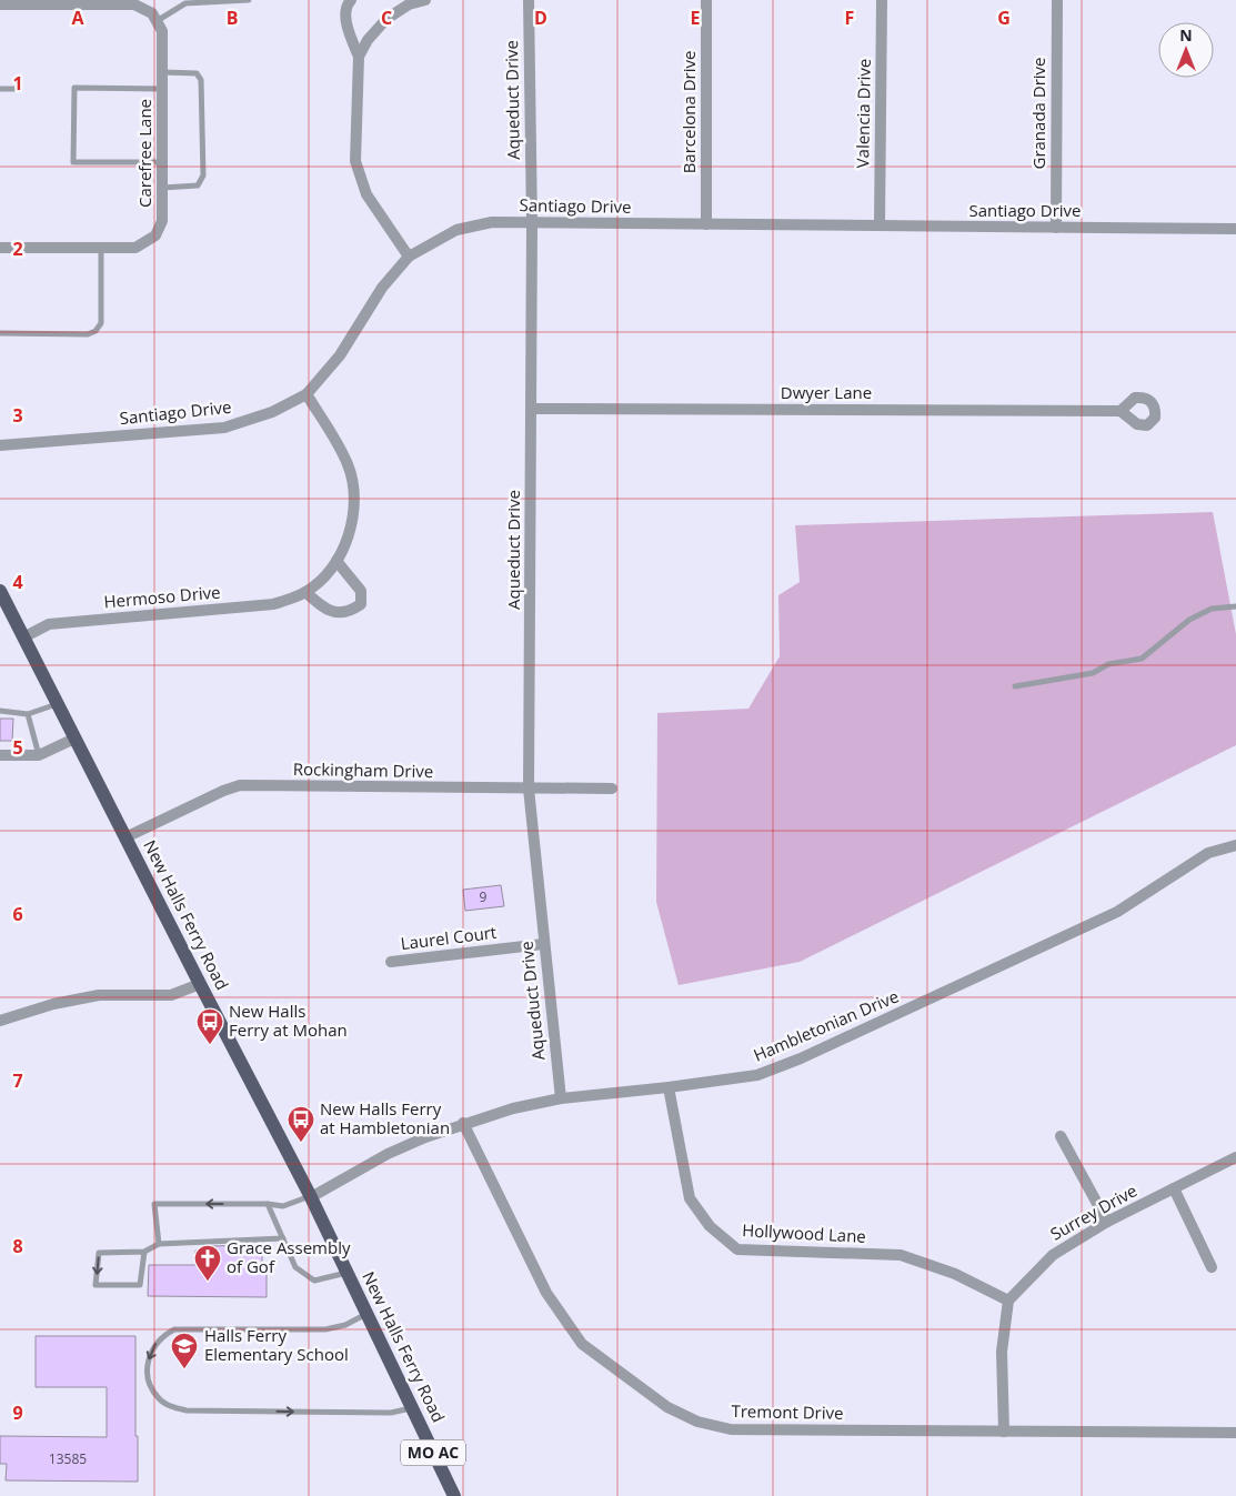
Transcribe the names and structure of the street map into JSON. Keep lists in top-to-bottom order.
{
  "streets": {
    "main road": ["New Halls Ferry Road", "MO AC"],
    "street": [
      "Aqueduct Drive",
      "Barcelona Drive",
      "Valencia Drive",
      "Granada Drive",
      "Carefree Lane",
      "Santiago Drive",
      "Dwyer Lane",
      "Hermoso Drive",
      "Rockingham Drive",
      "Laurel Court",
      "Hambletonian Drive",
      "Surrey Drive",
      "Hollywood Lane",
      "Tremont Drive"
    ]
  },
  "crossings": [
    ["Aqueduct Drive", "Santiago Drive"],
    ["Aqueduct Drive", "Dwyer Lane"],
    ["Aqueduct Drive", "Rockingham Drive"],
    ["Aqueduct Drive", "Laurel Court"],
    ["Aqueduct Drive", "Hambletonian Drive"],
    ["Barcelona Drive", "Santiago Drive"],
    ["Valencia Drive", "Santiago Drive"],
    ["Granada Drive", "Santiago Drive"],
    ["Santiago Drive", "Hermoso Drive"],
    ["Hermoso Drive", "New Halls Ferry Road"],
    ["Rockingham Drive", "New Halls Ferry Road"],
    ["New Halls Ferry Road", "Hambletonian Drive"],
    ["Hambletonian Drive", "Hollywood Lane"],
    ["Hambletonian Drive", "Tremont Drive"],
    ["Surrey Drive", "Hollywood Lane"]
  ],
  "places": {
    "bus stop": ["New Halls Ferry at Mohan", "New Halls Ferry at Hambletonian"],
    "church": ["Grace Assembly of Gof"],
    "school or university": ["Halls Ferry Elementary School"]
  },
  "house_numbers": ["9", "13585"],
  "north": "top",
  "grid": {
    "columns": [
      "A",
      "B",
      "C",
      "D",
      "E",
      "F",
      "G"
    ],
    "rows": [
      "1",
      "2",
      "3",
      "4",
      "5",
      "6",
      "7",
      "8",
      "9"
    ]
  }
}
